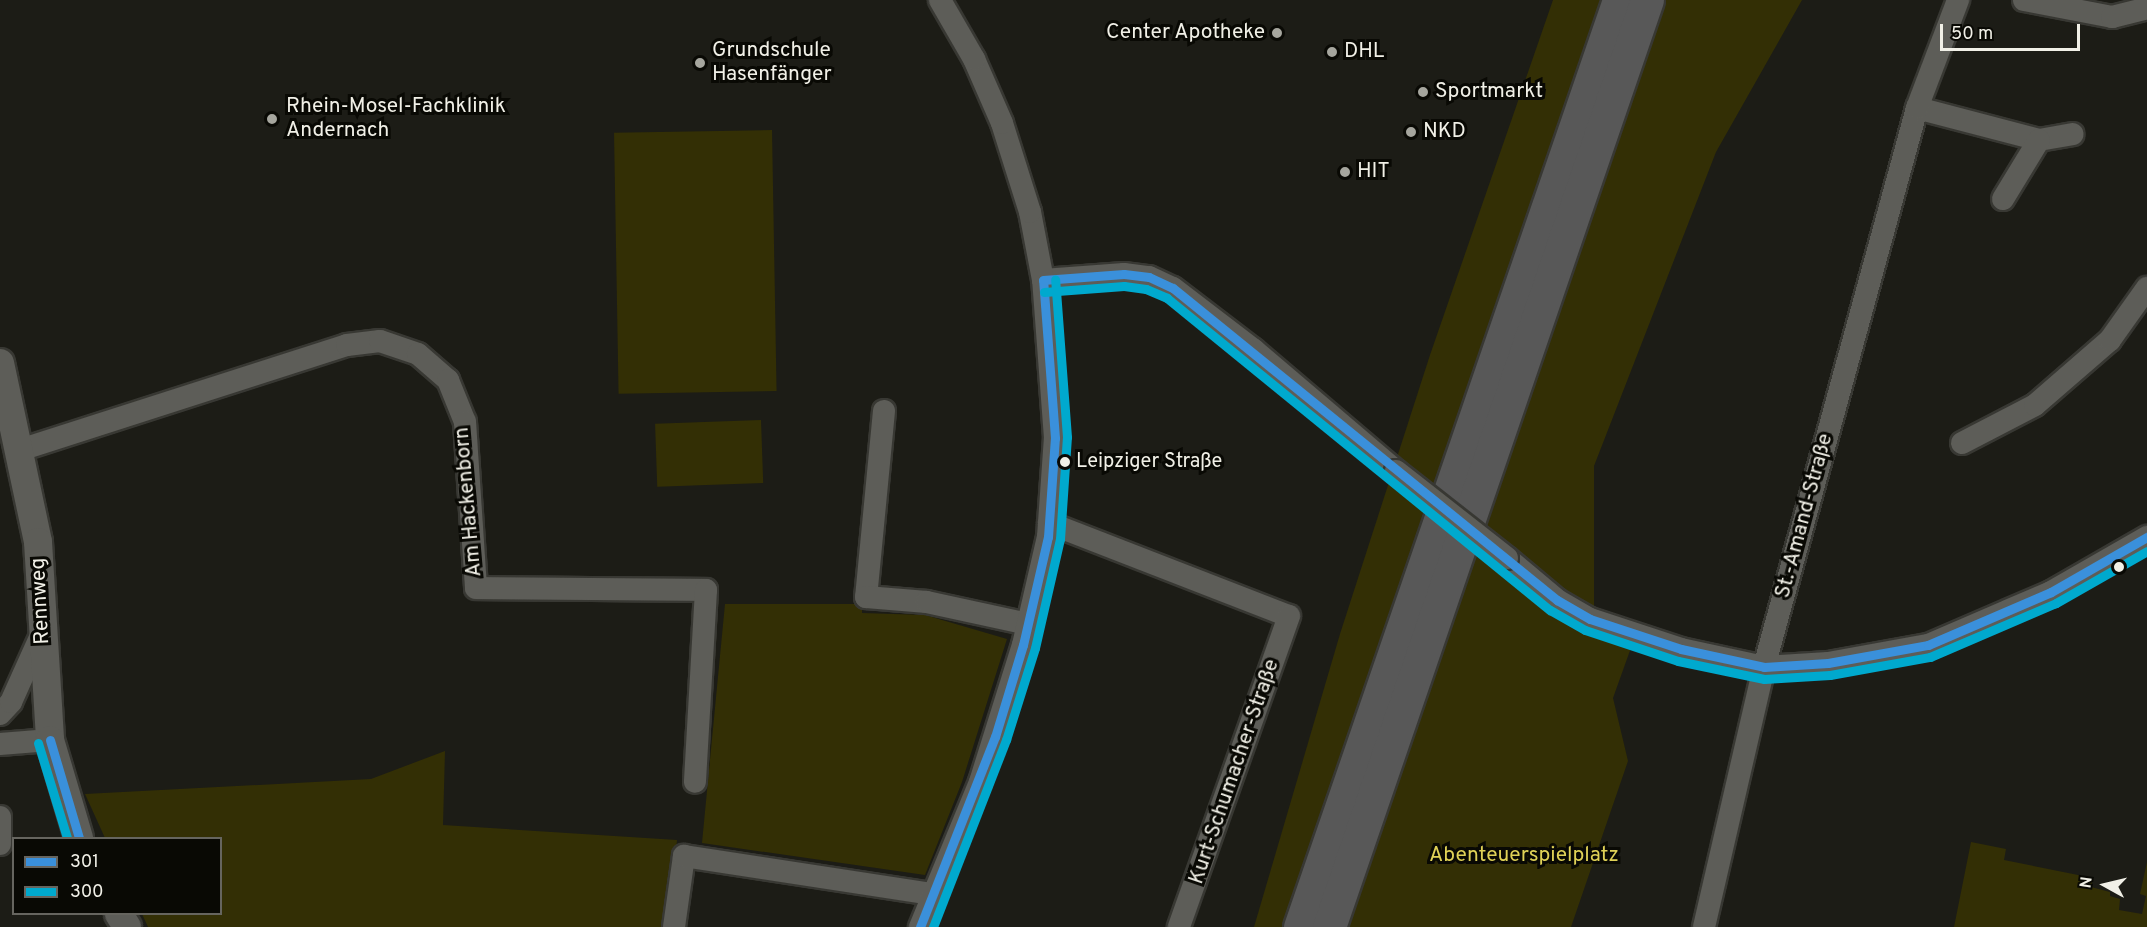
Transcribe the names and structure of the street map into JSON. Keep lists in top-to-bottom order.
{
  "streets": {
    "street": [
      "Am Hackenborn",
      "St.-Amand-Straße",
      "Rennweg",
      "Kurt-Schumacher-Straße"
    ]
  },
  "crossings": [
    ["Am Hackenborn", "Rennweg"]
  ],
  "parks": ["Abenteuerspielplatz"],
  "places": [
    "Center Apotheke",
    "DHL",
    "Grundschule Hasenfänger",
    "Sportmarkt",
    "Rhein-Mosel-Fachklinik Andernach",
    "NKD",
    "HIT",
    "Leipziger Straße"
  ],
  "lines": ["transit line 301", "transit line 300"],
  "legend": ["301", "300"],
  "scale_bar": "50 m",
  "north": "left"
}
